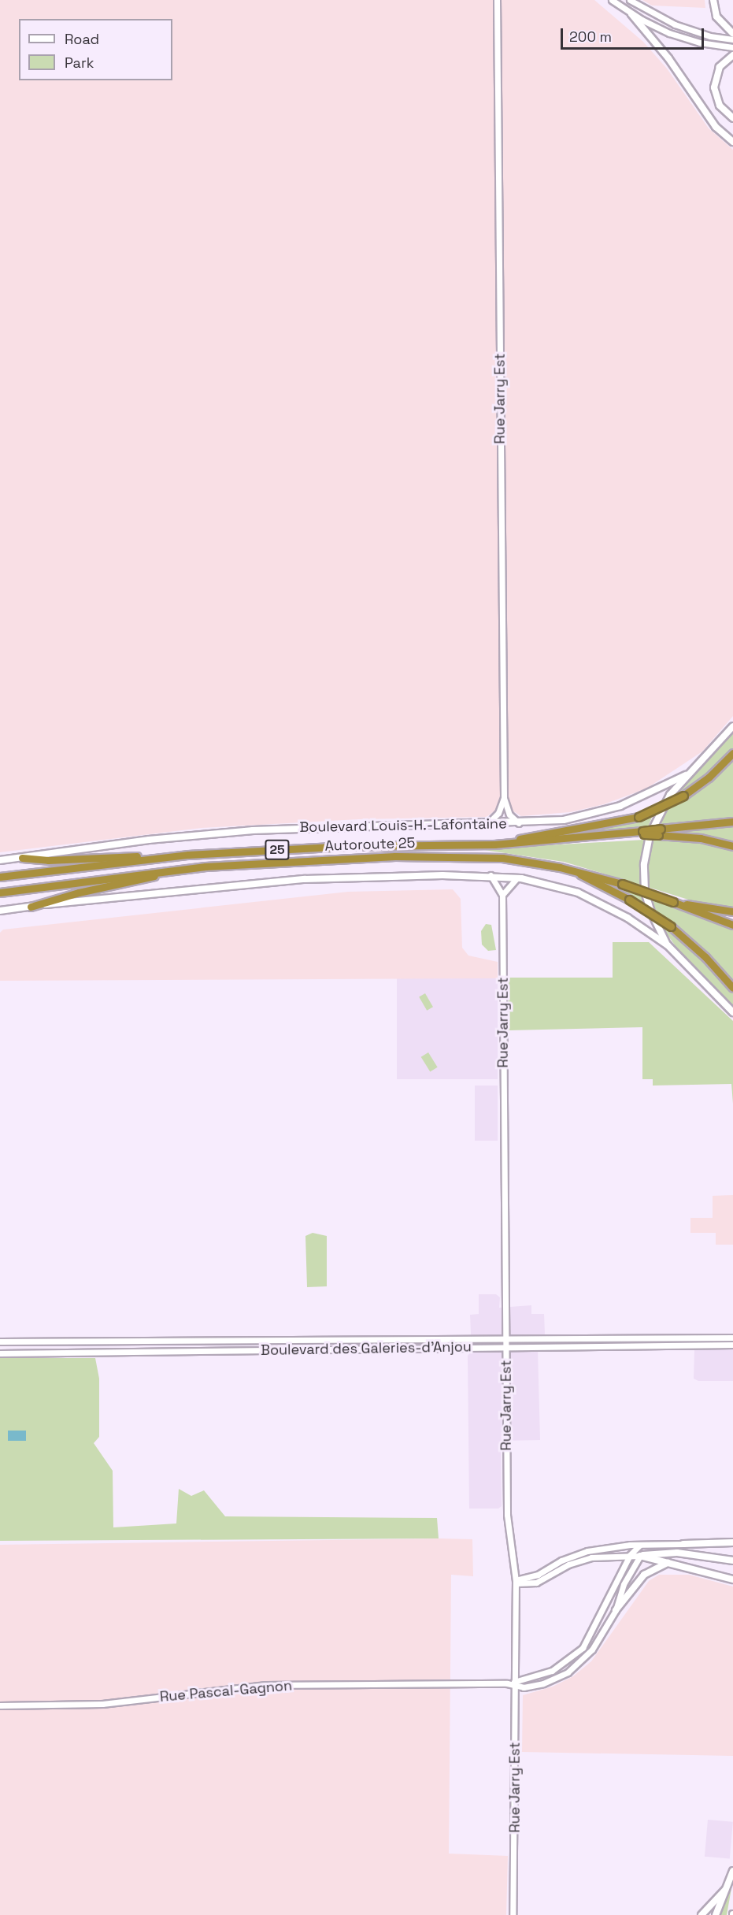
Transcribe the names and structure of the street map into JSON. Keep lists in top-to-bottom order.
{
  "streets": {
    "highway": ["Autoroute 25", "25"],
    "main road": ["Boulevard Louis-H.-Lafontaine"],
    "street": ["Rue Jarry Est", "Boulevard des Galeries-d'Anjou", "Rue Pascal-Gagnon"]
  },
  "crossings": [
    ["Rue Jarry Est", "Boulevard Louis-H.-Lafontaine"],
    ["Rue Jarry Est", "Boulevard des Galeries-d'Anjou"],
    ["Rue Jarry Est", "Rue Pascal-Gagnon"]
  ],
  "legend": ["Road", "Park"],
  "scale_bar": "200 m"
}
